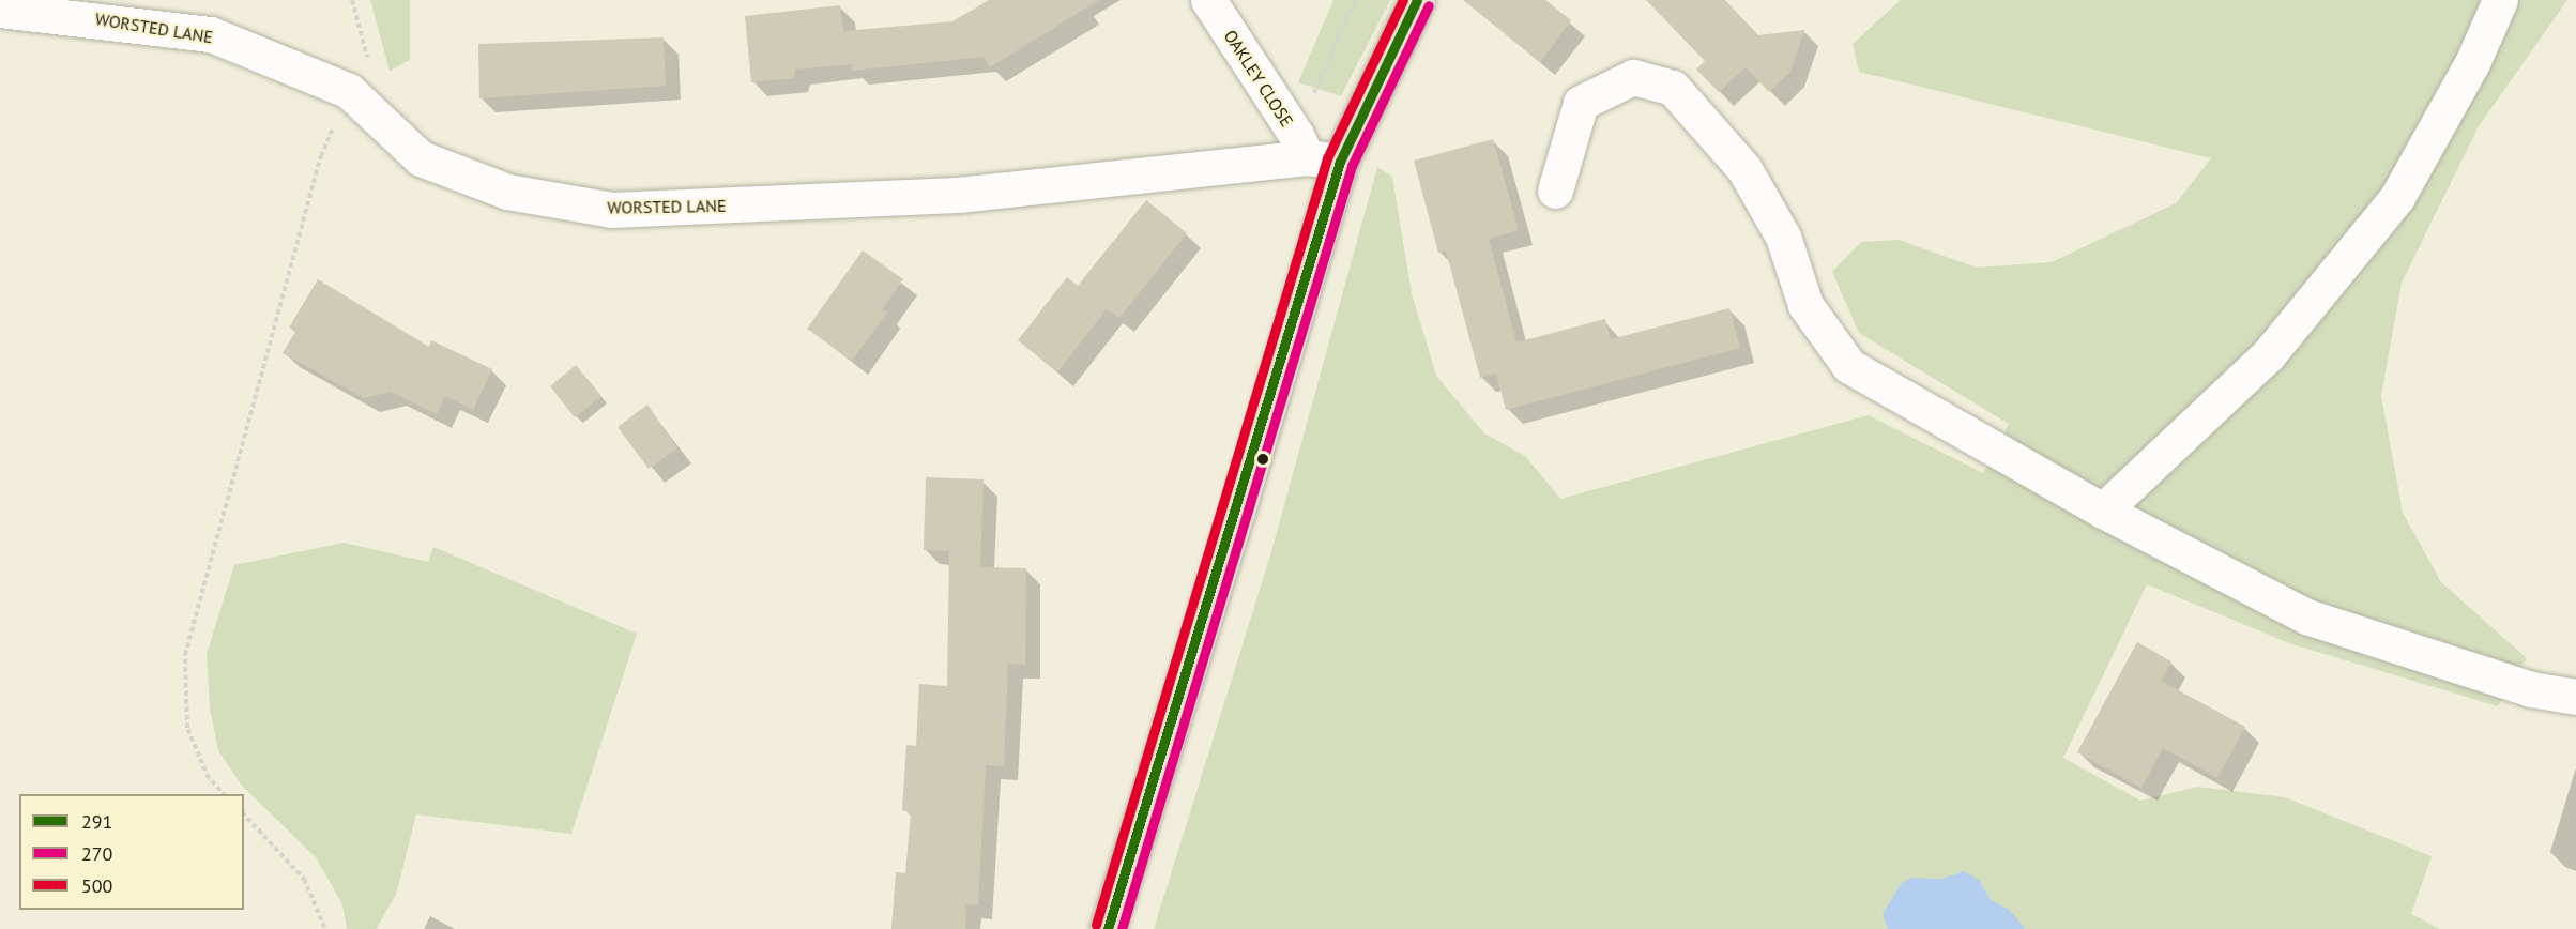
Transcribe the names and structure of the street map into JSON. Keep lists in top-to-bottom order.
{
  "streets": {
    "street": ["WORSTED LANE", "OAKLEY CLOSE"]
  },
  "crossings": [
    ["WORSTED LANE", "OAKLEY CLOSE"]
  ],
  "lines": ["transit line 291", "transit line 500", "transit line 270"],
  "legend": ["291", "270", "500"]
}
